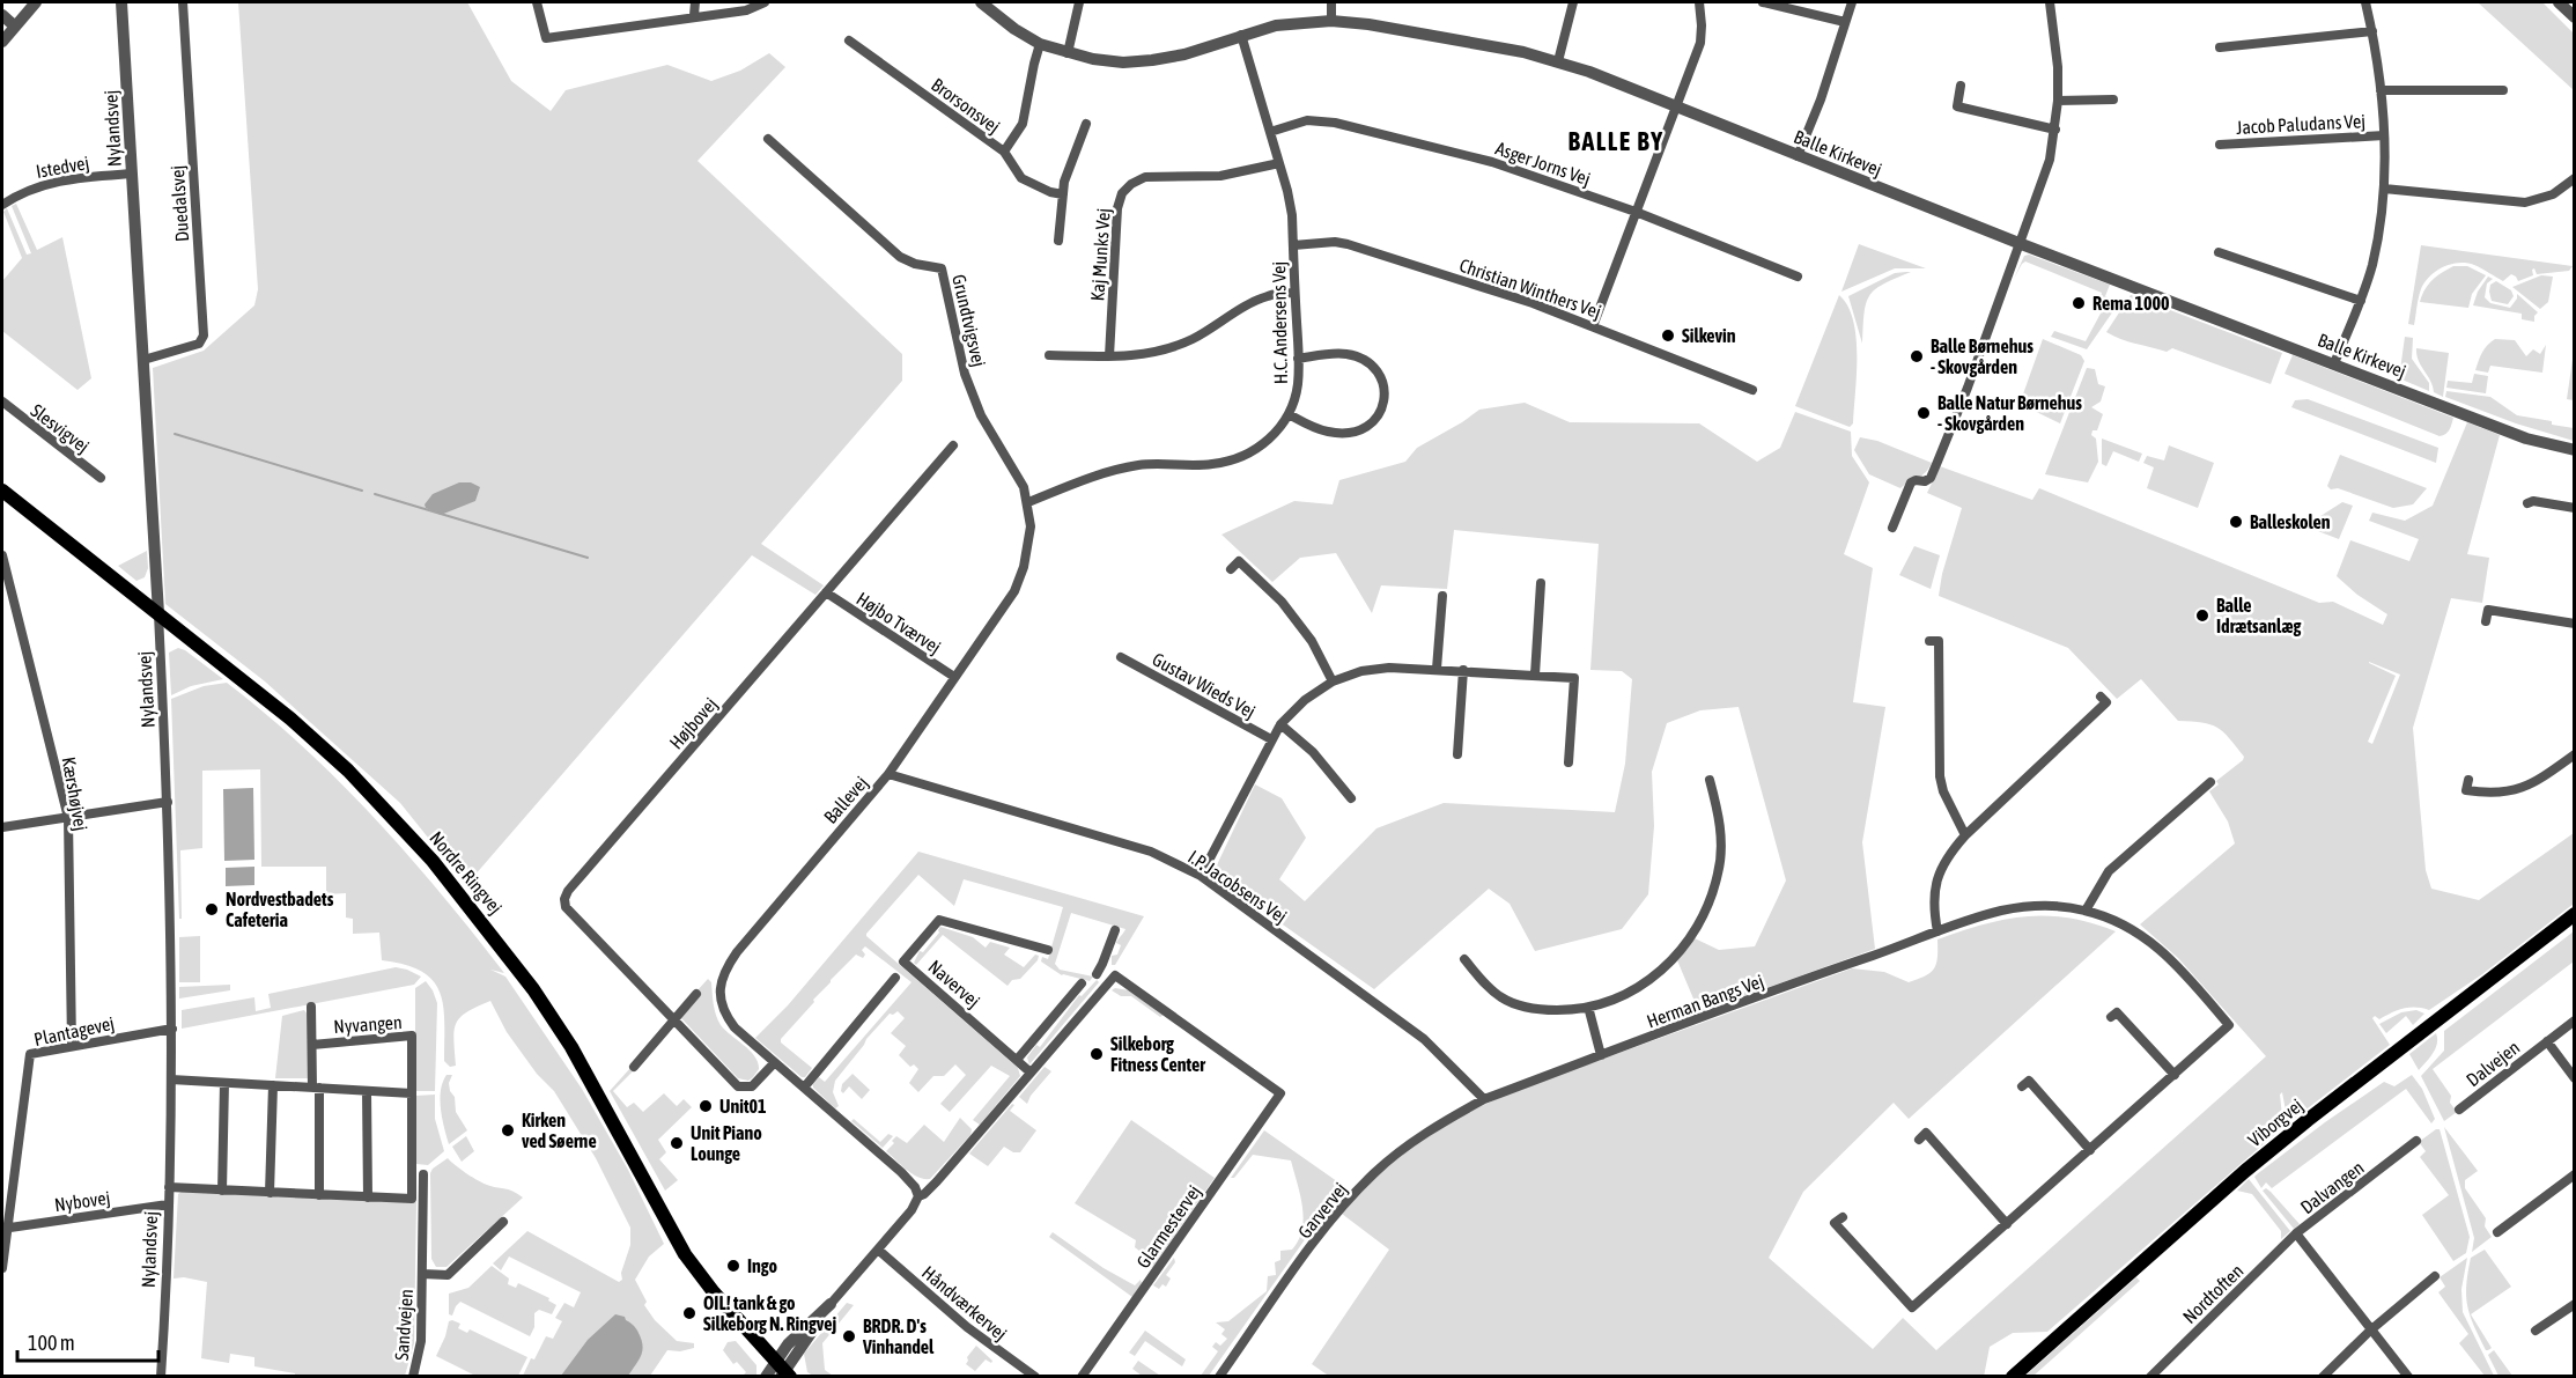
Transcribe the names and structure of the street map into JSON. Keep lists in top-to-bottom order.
{
  "streets": {
    "main road": ["Nordre Ringvej", "Viborgvej"],
    "street": [
      "Brorsonsvej",
      "Jacob Paludans Vej",
      "Nylandsvej",
      "Balle Kirkevej",
      "Asger Jorns Vej",
      "Istedvej",
      "Duedalsvej",
      "Kaj Munks Vej",
      "Christian Winthers Vej",
      "Grundtvigsvej",
      "H.C. Andersens Vej",
      "Slesvigvej",
      "Højbo Tværvej",
      "Gustav Wieds Vej",
      "Højbovej",
      "Kærshøjvej",
      "Ballevej",
      "I.P. Jacobsens Vej",
      "Navervej",
      "Herman Bangs Vej",
      "Nyvangen",
      "Plantagevej",
      "Dalvejen",
      "Dalvangen",
      "Nybovej",
      "Garvervej",
      "Glarmestervej",
      "Nordtoften",
      "Håndværkervej",
      "Sandvejen"
    ]
  },
  "crossings": [
    ["Brorsonsvej", "Balle Kirkevej"],
    ["Jacob Paludans Vej", "Balle Kirkevej"],
    ["Nylandsvej", "Istedvej"],
    ["Nylandsvej", "Duedalsvej"],
    ["Nylandsvej", "Nordre Ringvej"],
    ["Nylandsvej", "Nyvangen"],
    ["Nylandsvej", "Plantagevej"],
    ["Nylandsvej", "Nybovej"],
    ["Balle Kirkevej", "H.C. Andersens Vej"],
    ["Asger Jorns Vej", "H.C. Andersens Vej"],
    ["Kaj Munks Vej", "H.C. Andersens Vej"],
    ["Christian Winthers Vej", "H.C. Andersens Vej"],
    ["Grundtvigsvej", "H.C. Andersens Vej"],
    ["Grundtvigsvej", "Ballevej"],
    ["H.C. Andersens Vej", "Ballevej"],
    ["Højbo Tværvej", "Højbovej"],
    ["Højbo Tværvej", "Ballevej"],
    ["Gustav Wieds Vej", "I.P. Jacobsens Vej"],
    ["Højbovej", "Ballevej"],
    ["Kærshøjvej", "Plantagevej"],
    ["Ballevej", "I.P. Jacobsens Vej"],
    ["I.P. Jacobsens Vej", "Herman Bangs Vej"],
    ["I.P. Jacobsens Vej", "Garvervej"],
    ["Herman Bangs Vej", "Garvervej"],
    ["Plantagevej", "Nybovej"],
    ["Dalvangen", "Nordtoften"]
  ],
  "districts": ["BALLE BY"],
  "places": [
    "Rema 1000",
    "Silkevin",
    "Balle Børnehus - Skovgården",
    "Balle Natur Børnehus - Skovgården",
    "Balleskolen",
    "Balle Idrætsanlæg",
    "Nordvestbadets Cafeteria",
    "Silkeborg Fitness Center",
    "Unit01",
    "Kirken ved Søerne",
    "Unit Piano Lounge",
    "Ingo",
    "OIL! tank & go Silkeborg N. Ringvej",
    "BRDR. D's Vinhandel"
  ],
  "scale_bar": "100 m"
}
